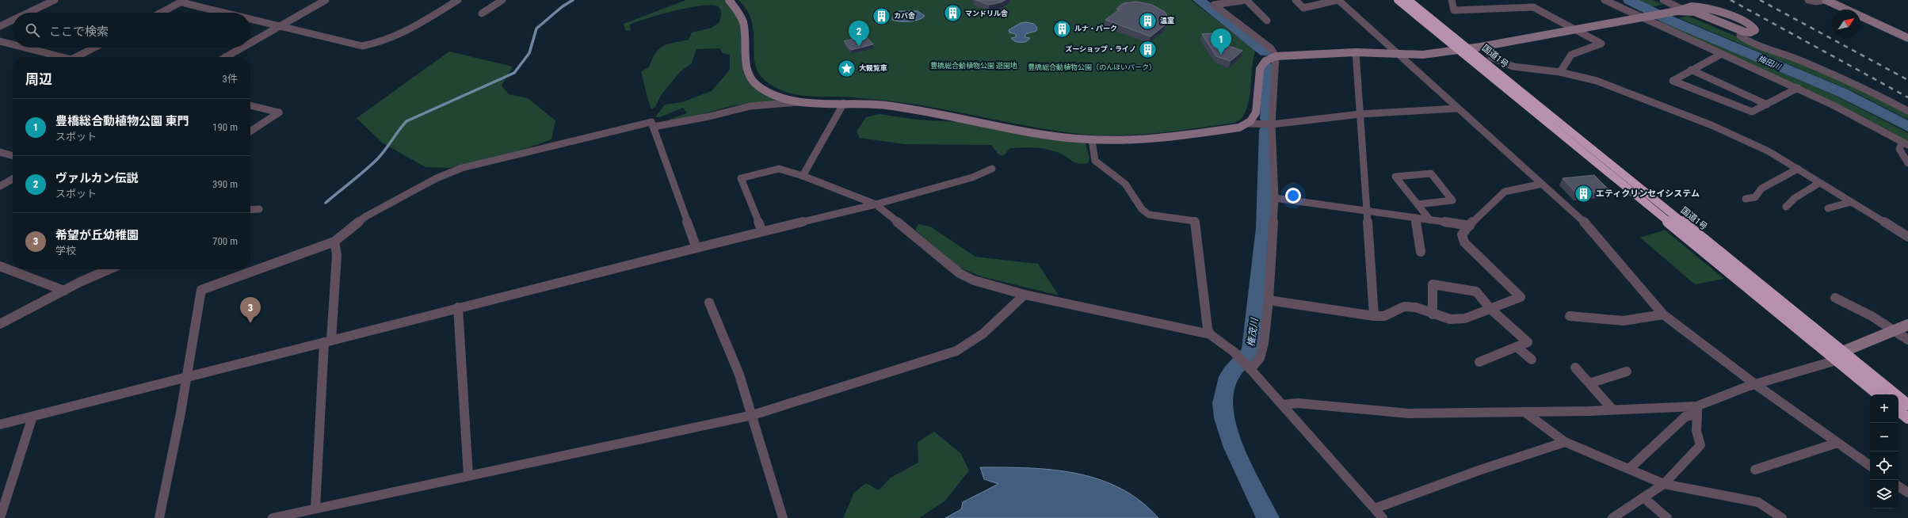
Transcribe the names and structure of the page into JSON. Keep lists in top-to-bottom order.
{
  "streets": {
    "highway": ["国道1号"]
  },
  "water": ["梅田川", "権茂川"],
  "parks": ["豊橋総合動植物公園 遊園地", "豊橋総合動植物公園（のんほいパーク）"],
  "places": {
    "building": [
      "マンドリル舎",
      "カバ舎",
      "温室",
      "ルナ・パーク",
      "ズーショップ・ライノ",
      "エティクリンセイシステム"
    ],
    "place": ["大観覧車"]
  },
  "north": "top right",
  "page": {
    "search": "ここで検索",
    "pins": ["2", "1", "3"],
    "heading": ["周辺", "3件"],
    "list": [
      {
        "mark": "1",
        "name": "豊橋総合動植物公園 東門",
        "note": "スポット",
        "value": "190 m"
      },
      {
        "mark": "2",
        "name": "ヴァルカン伝説",
        "note": "スポット",
        "value": "390 m"
      },
      {
        "mark": "3",
        "name": "希望が丘幼稚園",
        "note": "学校",
        "value": "700 m"
      }
    ],
    "map_buttons": ["+", "−"]
  }
}
